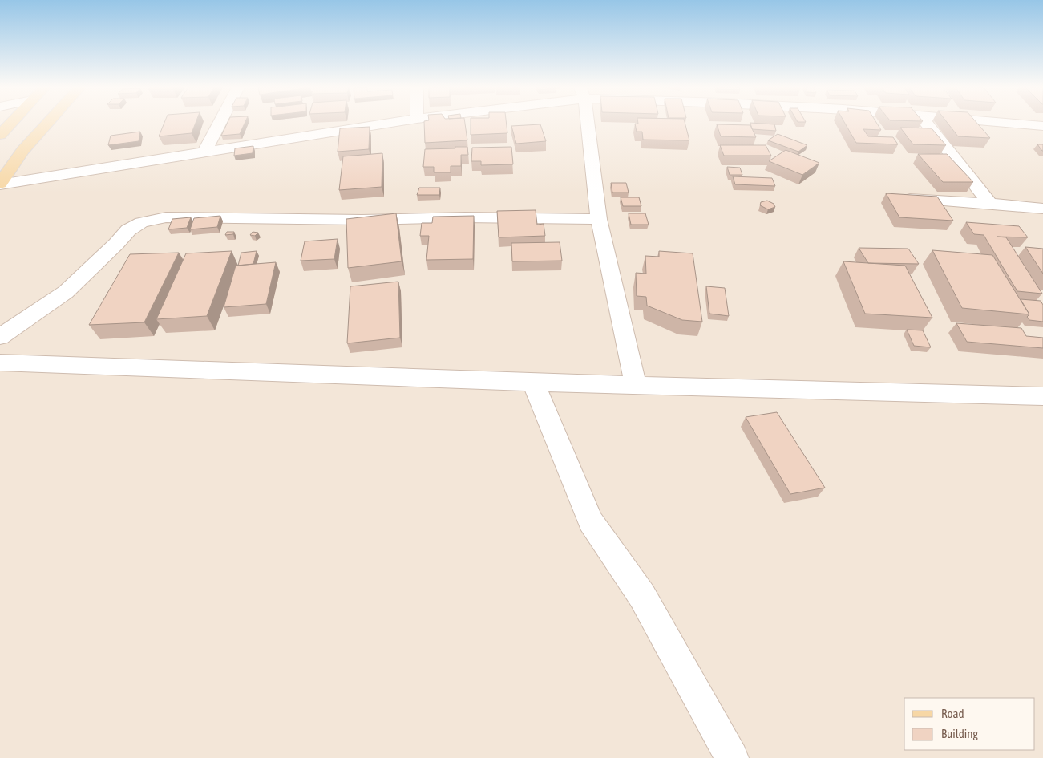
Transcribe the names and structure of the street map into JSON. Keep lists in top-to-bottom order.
{
  "legend": ["Road", "Building"]
}
